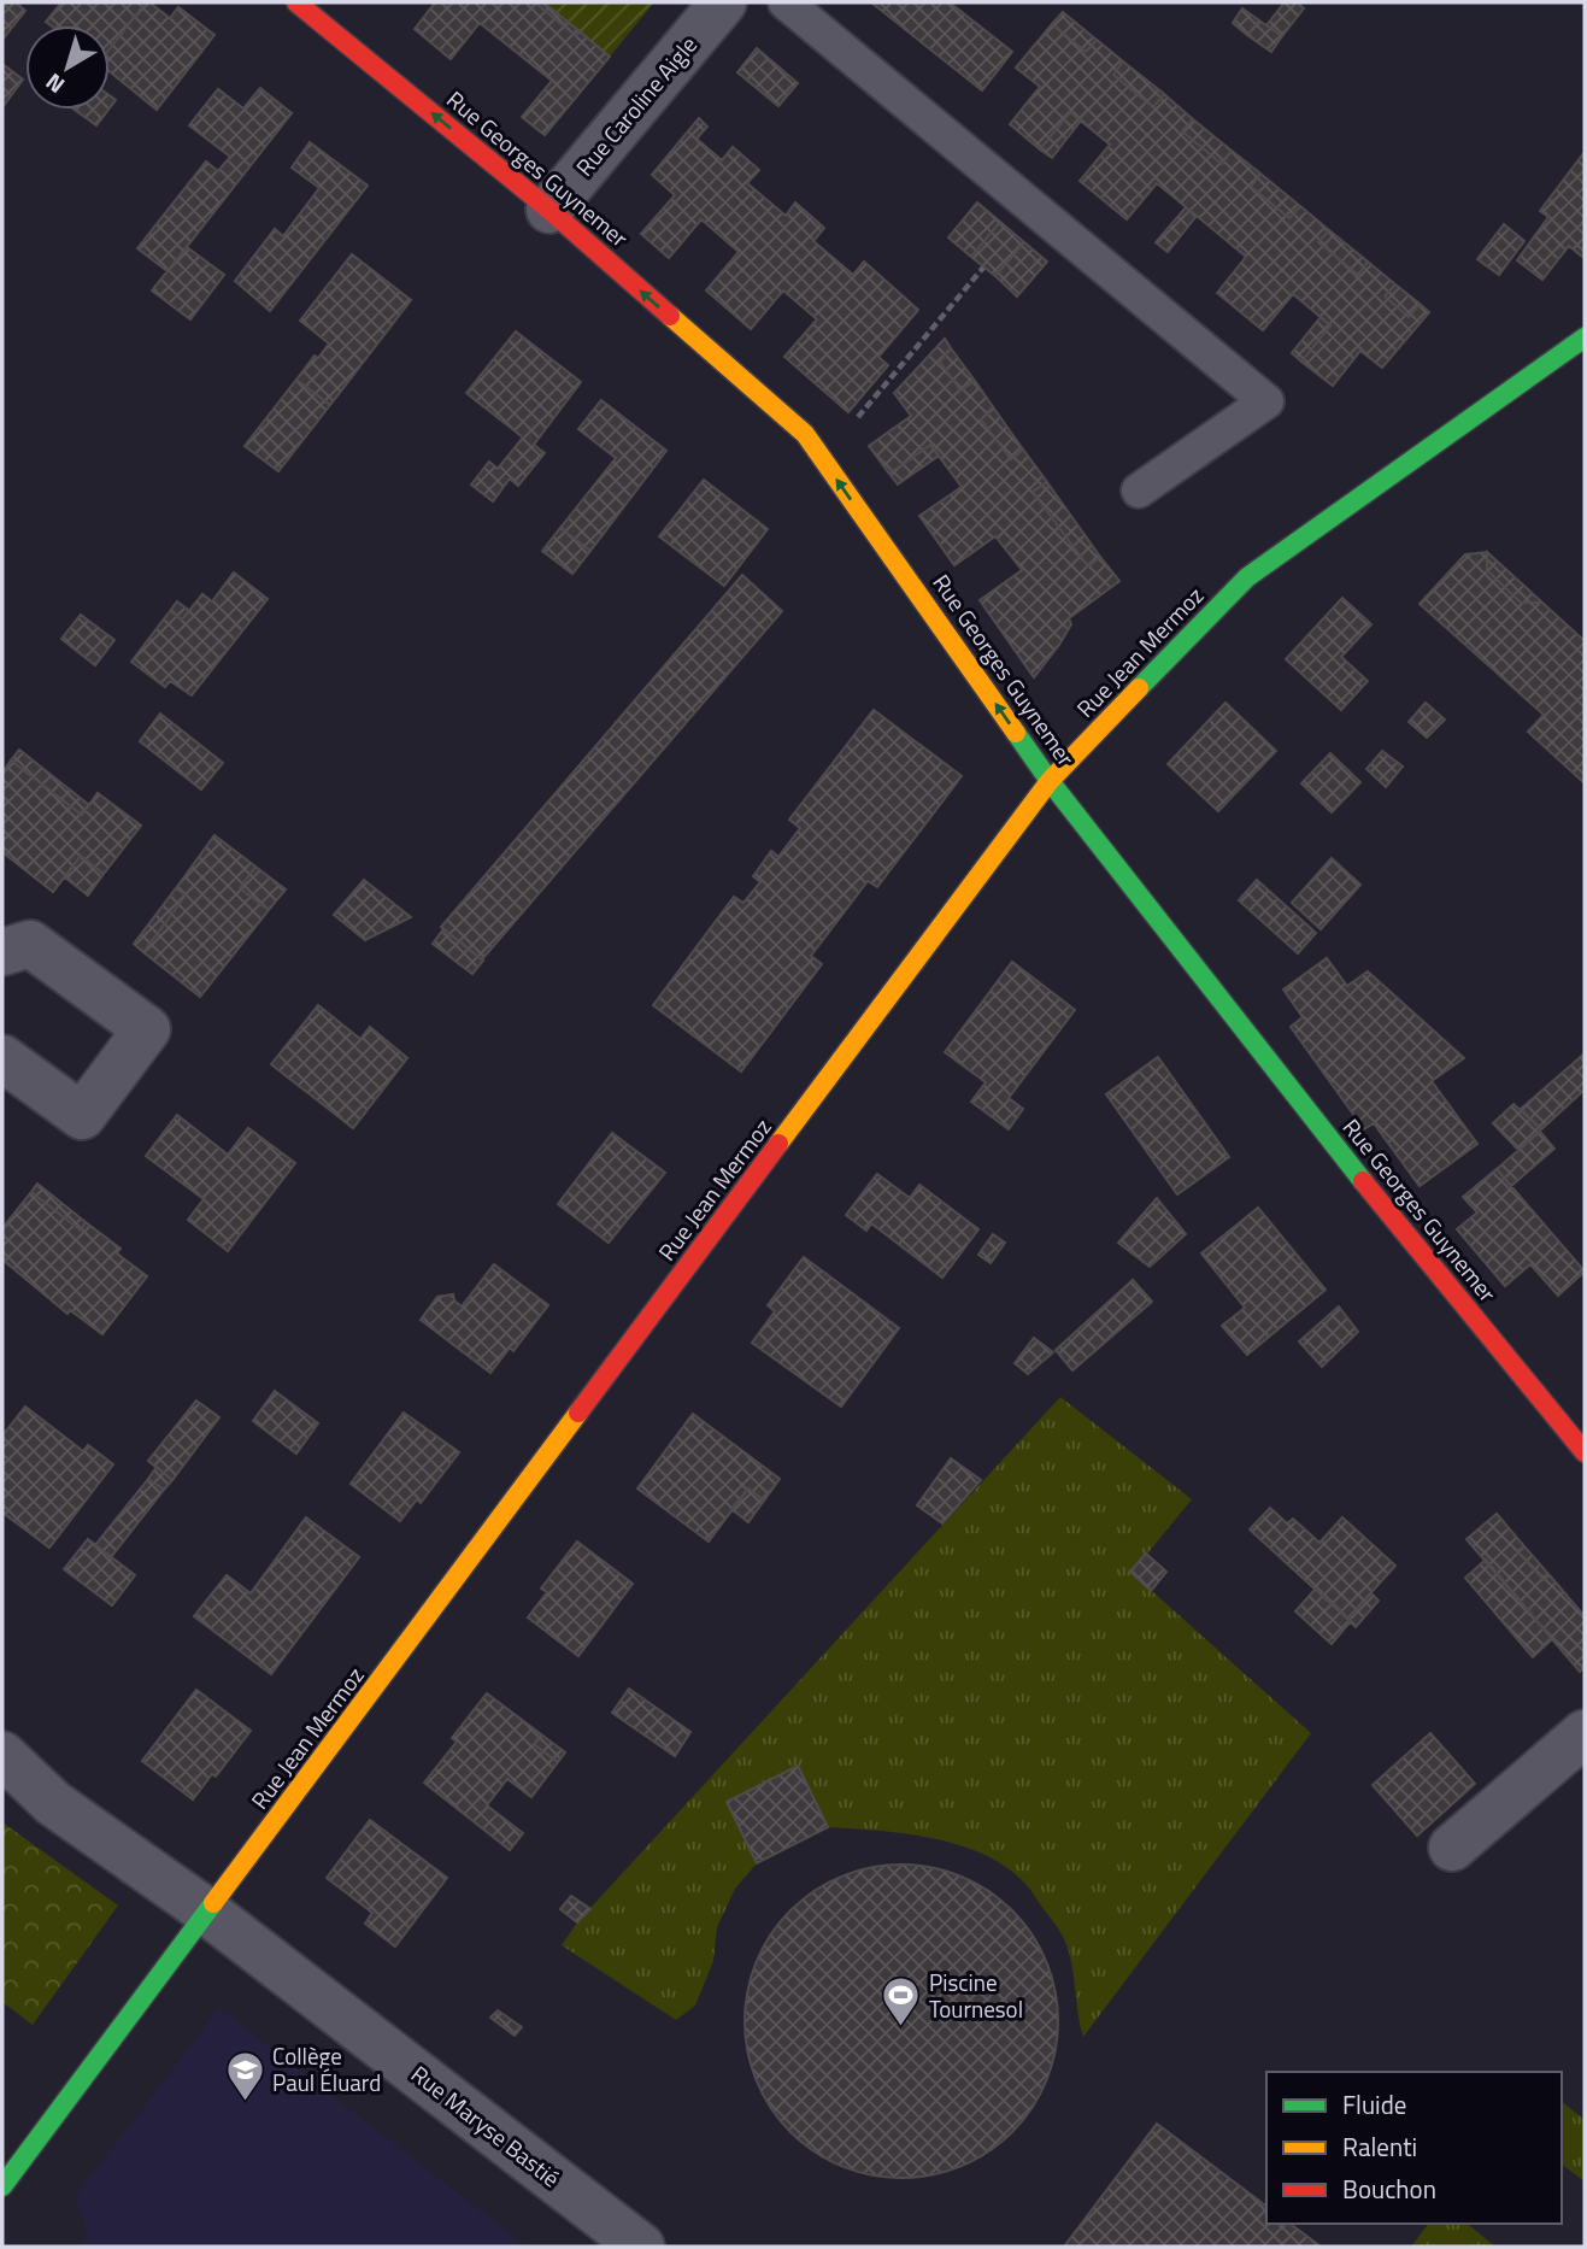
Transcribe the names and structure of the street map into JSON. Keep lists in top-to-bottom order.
{
  "streets": {
    "main road": ["Rue Georges Guynemer", "Rue Jean Mermoz"],
    "street": ["Rue Caroline Aigle", "Rue Maryse Bastié"]
  },
  "crossings": [
    ["Rue Caroline Aigle", "Rue Georges Guynemer"],
    ["Rue Georges Guynemer", "Rue Jean Mermoz"],
    ["Rue Jean Mermoz", "Rue Maryse Bastié"]
  ],
  "one_way": ["Rue Georges Guynemer"],
  "places": {
    "sports": ["Piscine Tournesol"],
    "school or university": ["Collège Paul Éluard"]
  },
  "legend": ["Fluide", "Ralenti", "Bouchon"],
  "north": "bottom left"
}
